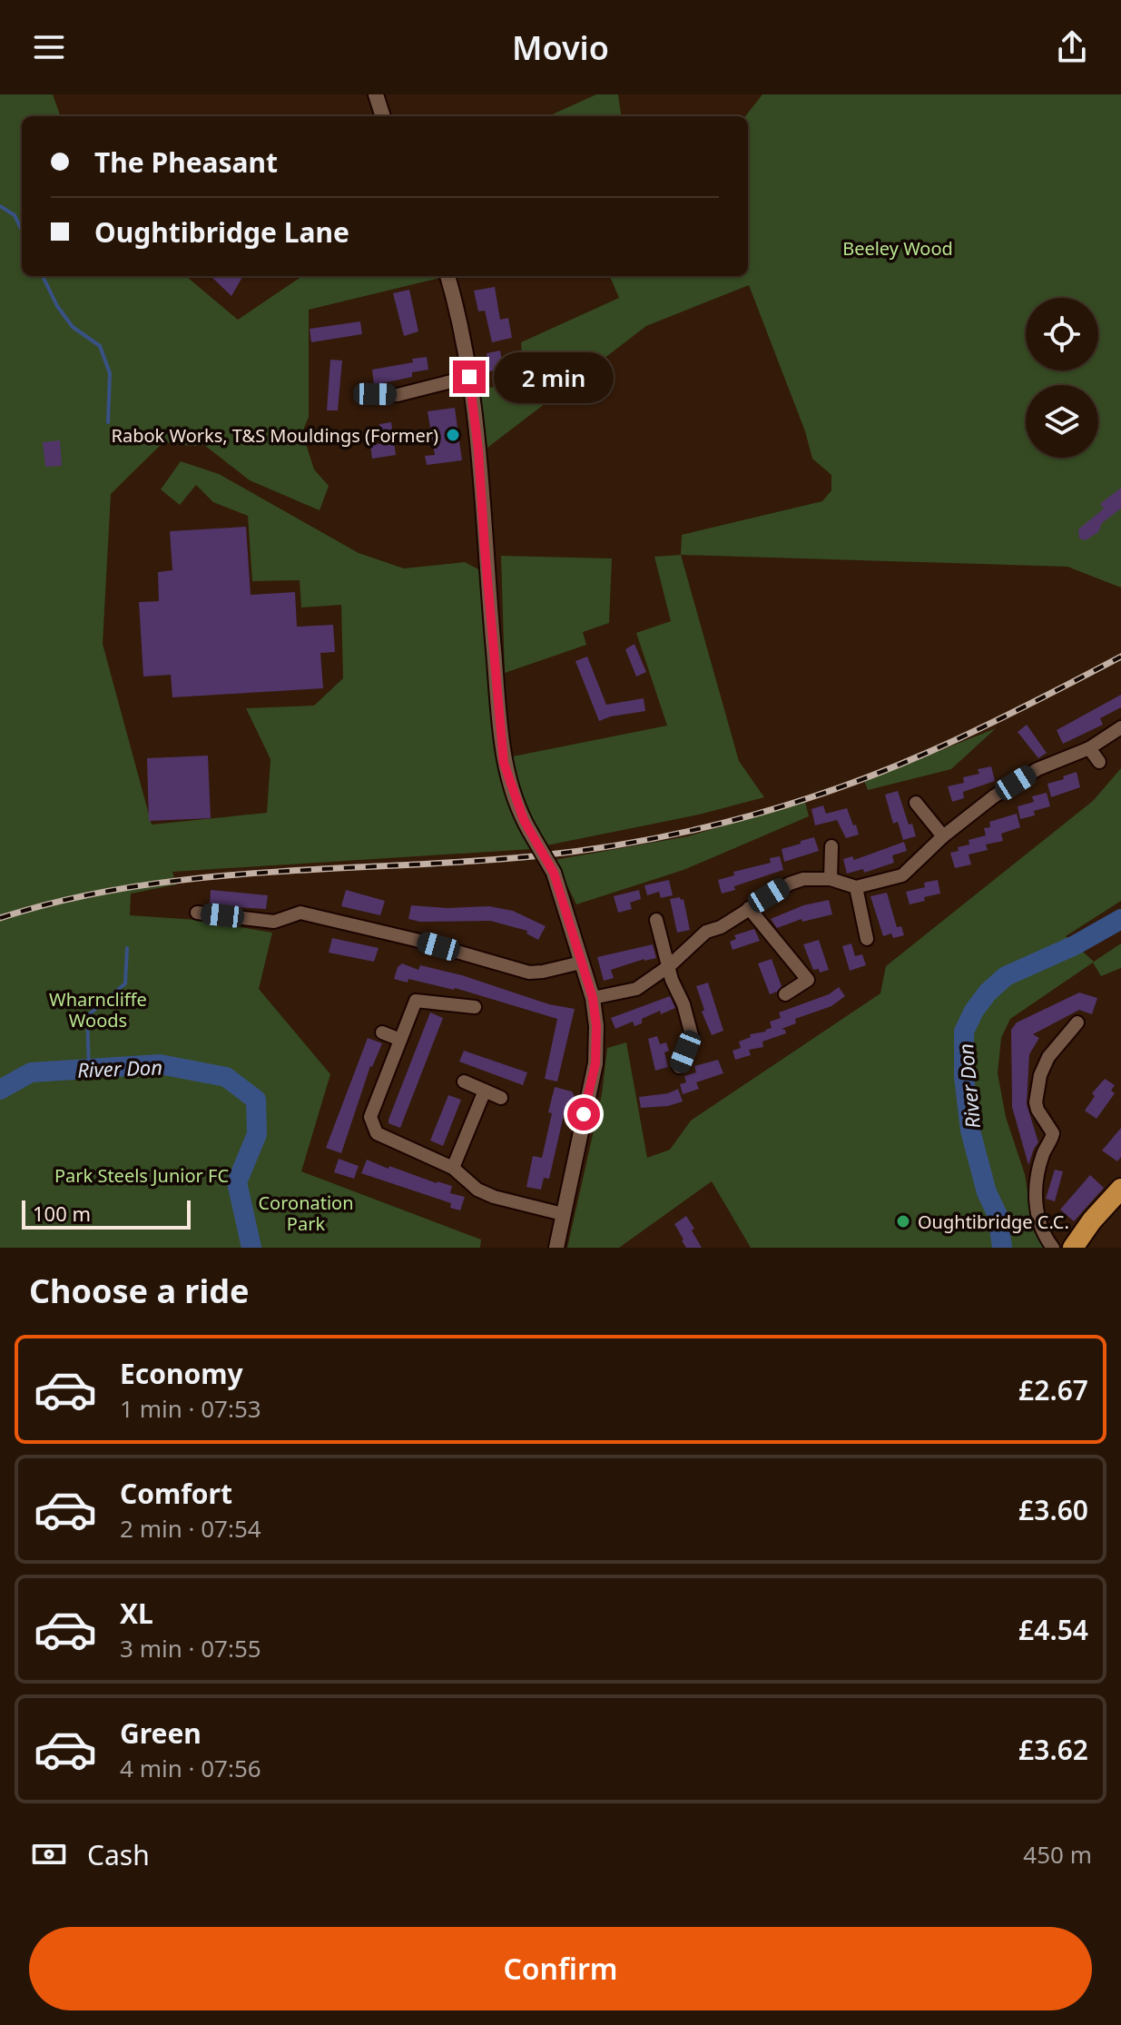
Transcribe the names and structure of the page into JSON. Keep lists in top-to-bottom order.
{
  "water": ["River Don"],
  "parks": [
    "Beeley Wood",
    "Wharncliffe Woods",
    "Park Steels Junior FC",
    "Coronation Park"
  ],
  "places": ["Rabok Works, T&S Mouldings (Former)", "Oughtibridge C.C."],
  "scale_bar": "100 m",
  "page": {
    "header": "Movio",
    "banner": ["The Pheasant", "Oughtibridge Lane"],
    "bubble": "2 min",
    "scale": "100 m",
    "heading": "Choose a ride",
    "list": [
      {
        "name": "Economy",
        "note": "1 min · 07:53",
        "value": "£2.67"
      },
      {
        "name": "Comfort",
        "note": "2 min · 07:54",
        "value": "£3.60"
      },
      {
        "name": "XL",
        "note": "3 min · 07:55",
        "value": "£4.54"
      },
      {
        "name": "Green",
        "note": "4 min · 07:56",
        "value": "£3.62"
      }
    ],
    "pay": ["Cash", "450 m"],
    "buttons": "Confirm"
  }
}
